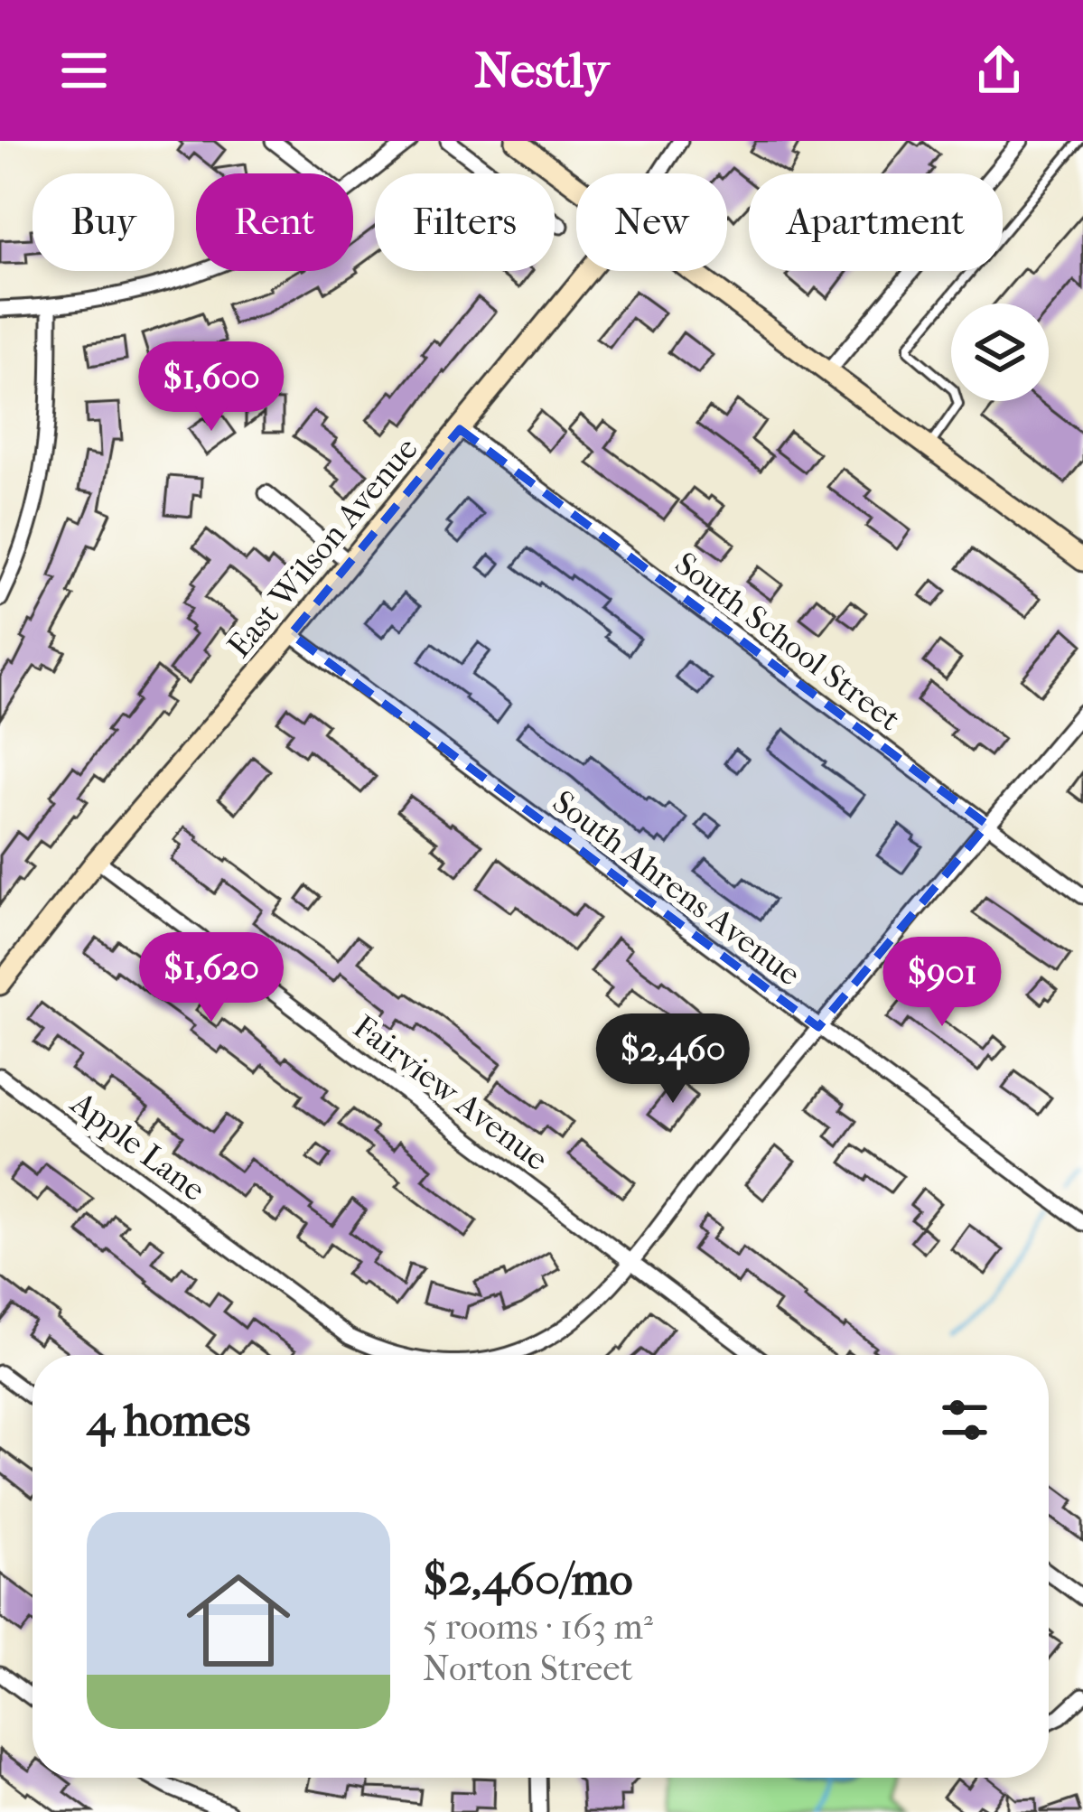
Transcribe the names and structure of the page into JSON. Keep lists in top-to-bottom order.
{
  "streets": {
    "street": [
      "East Wilson Avenue",
      "South School Street",
      "South Ahrens Avenue",
      "Fairview Avenue",
      "Apple Lane"
    ]
  },
  "crossings": [
    ["East Wilson Avenue", "South School Street"],
    ["East Wilson Avenue", "South Ahrens Avenue"],
    ["East Wilson Avenue", "Fairview Avenue"],
    ["South School Street", "Apple Lane"],
    ["South Ahrens Avenue", "Apple Lane"],
    ["Fairview Avenue", "Apple Lane"]
  ],
  "page": {
    "header": "Nestly",
    "chip": [
      "Buy",
      "Rent",
      "Filters",
      "New",
      "Apartment"
    ],
    "price": [
      "$1,600",
      "$1,620",
      "$901",
      "$2,460"
    ],
    "heading": "4 homes",
    "list": [
      {
        "name": "$2,460/mo",
        "note": "5 rooms · 163 m² · Norton Street"
      }
    ]
  }
}
